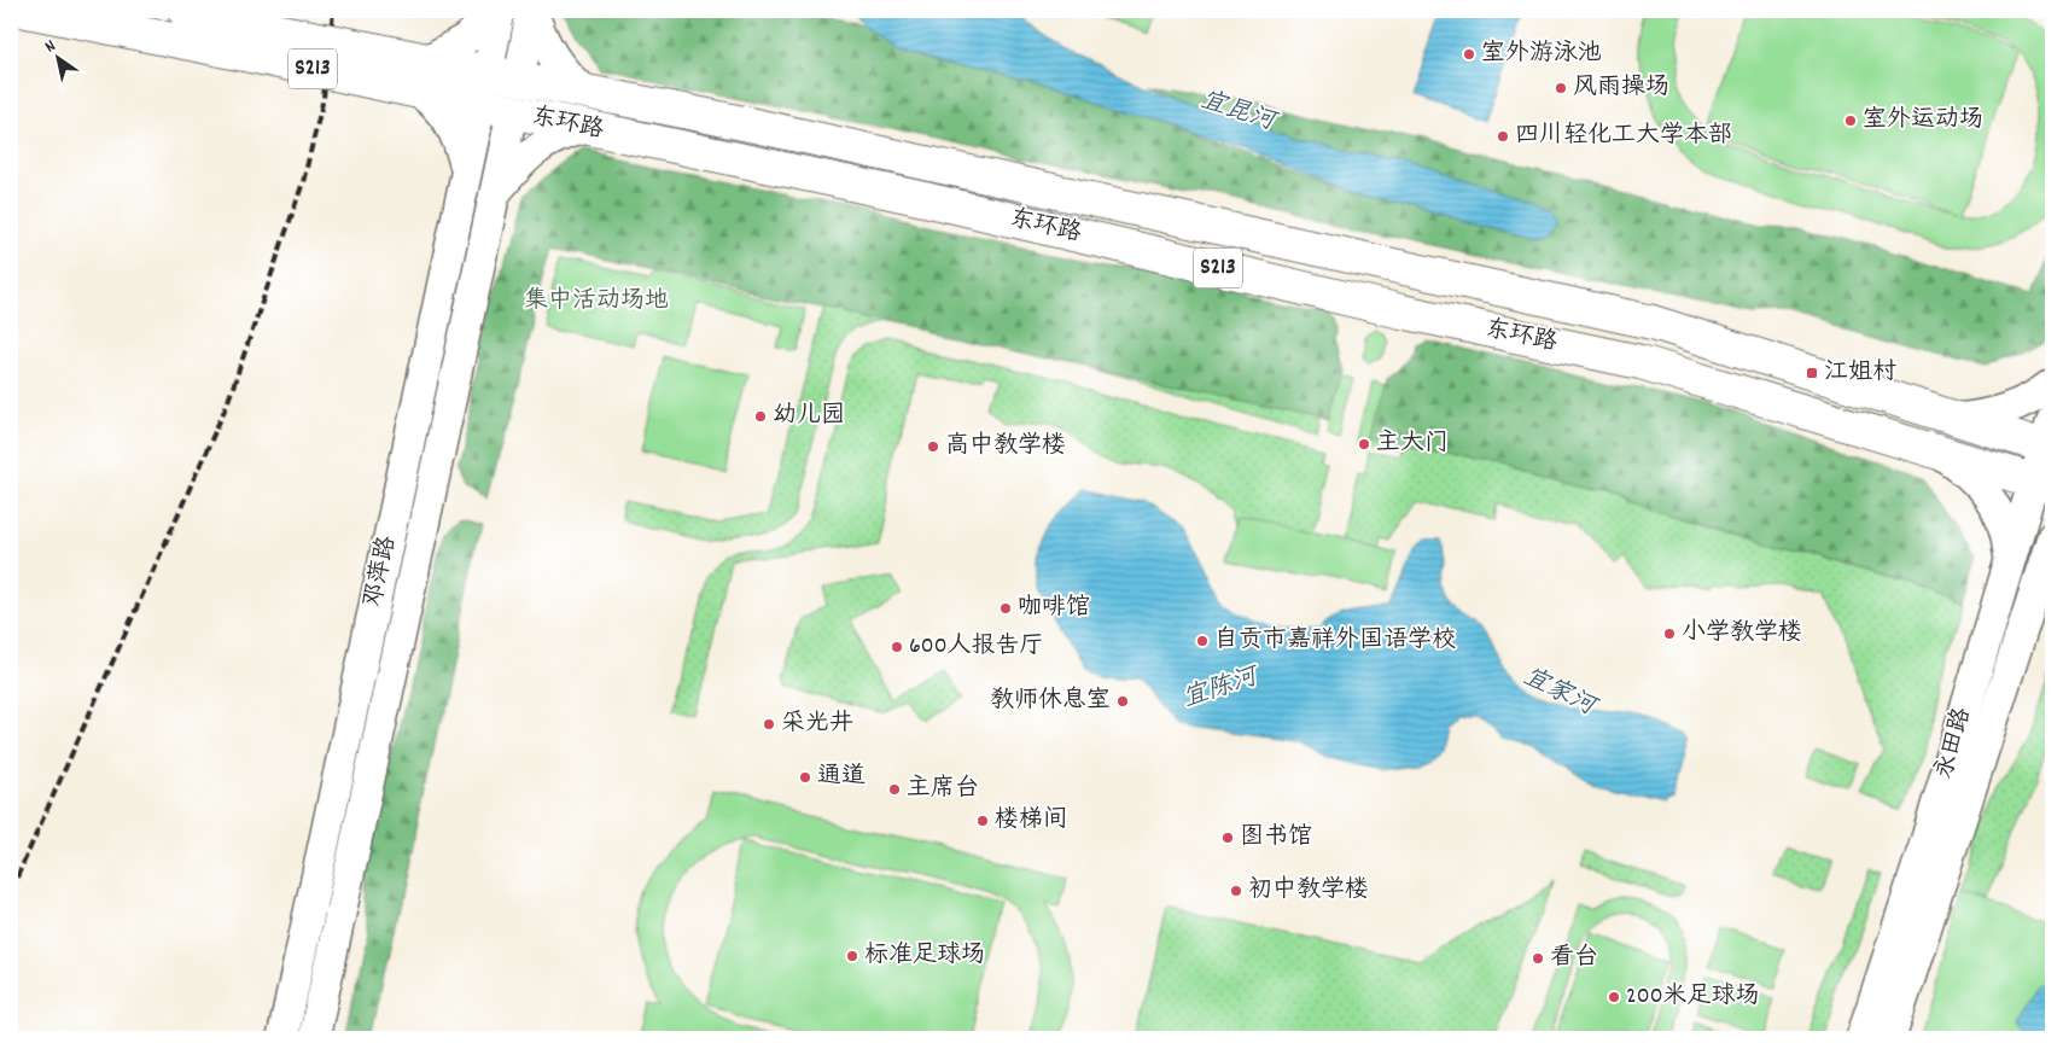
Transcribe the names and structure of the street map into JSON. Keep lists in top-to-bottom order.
{
  "streets": {
    "highway": ["S213", "东环路"],
    "main road": ["邓萍路", "永田路"]
  },
  "crossings": [
    ["东环路", "邓萍路"],
    ["东环路", "永田路"]
  ],
  "water": ["宜昆河", "宜陈河", "宜家河"],
  "parks": ["集中活动场地"],
  "places": {
    "other": [
      "室外游泳池",
      "风雨操场",
      "室外运动场",
      "四川轻化工大学本部",
      "幼儿园",
      "主大门",
      "高中教学楼",
      "咖啡馆",
      "小学教学楼",
      "自贡市嘉祥外国语学校",
      "600人报告厅",
      "教师休息室",
      "采光井",
      "通道",
      "主席台",
      "楼梯间",
      "图书馆",
      "初中教学楼",
      "标准足球场",
      "看台",
      "200米足球场"
    ],
    "transit": ["江姐村"]
  },
  "north": "top left"
}
